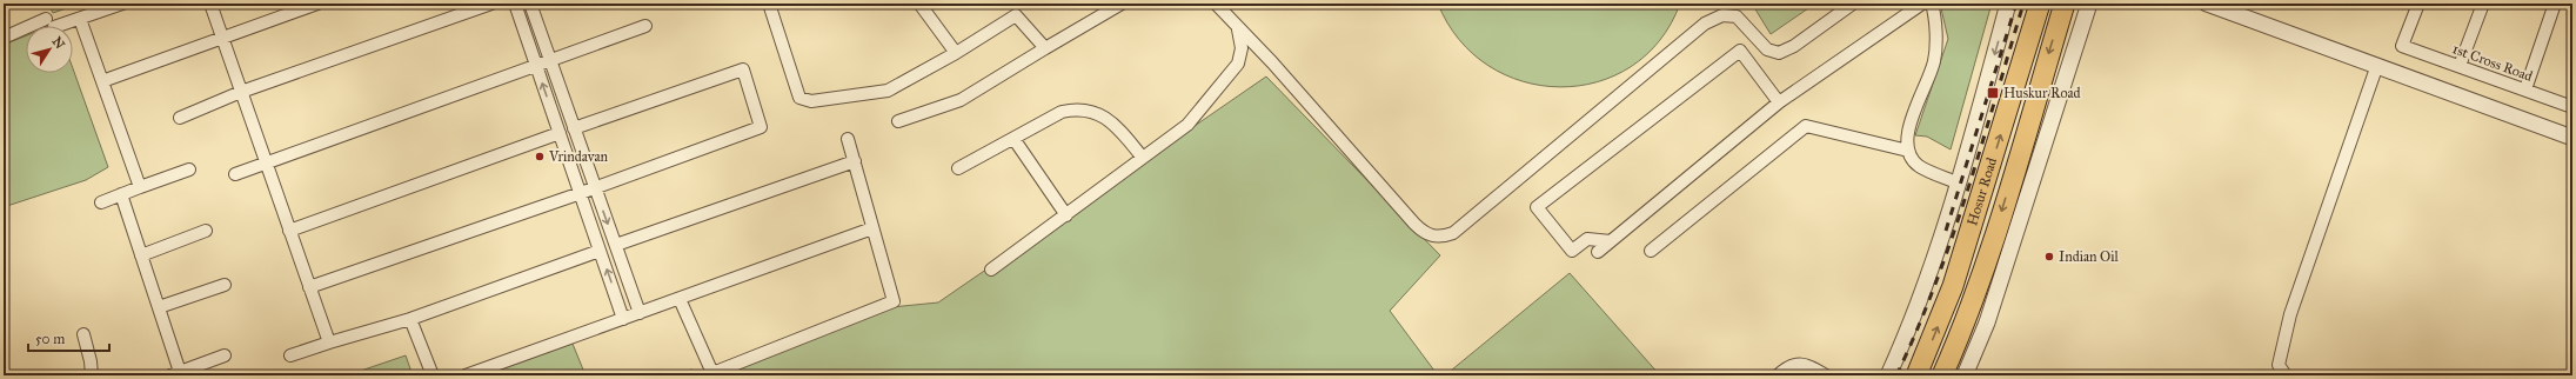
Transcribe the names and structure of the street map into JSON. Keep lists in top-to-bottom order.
{
  "streets": {
    "highway": ["Hosur Road"],
    "street": ["1st Cross Road"]
  },
  "places": {
    "transit": ["Huskur Road"],
    "other": ["Vrindavan", "Indian Oil"]
  },
  "scale_bar": "50 m",
  "north": "top right"
}
